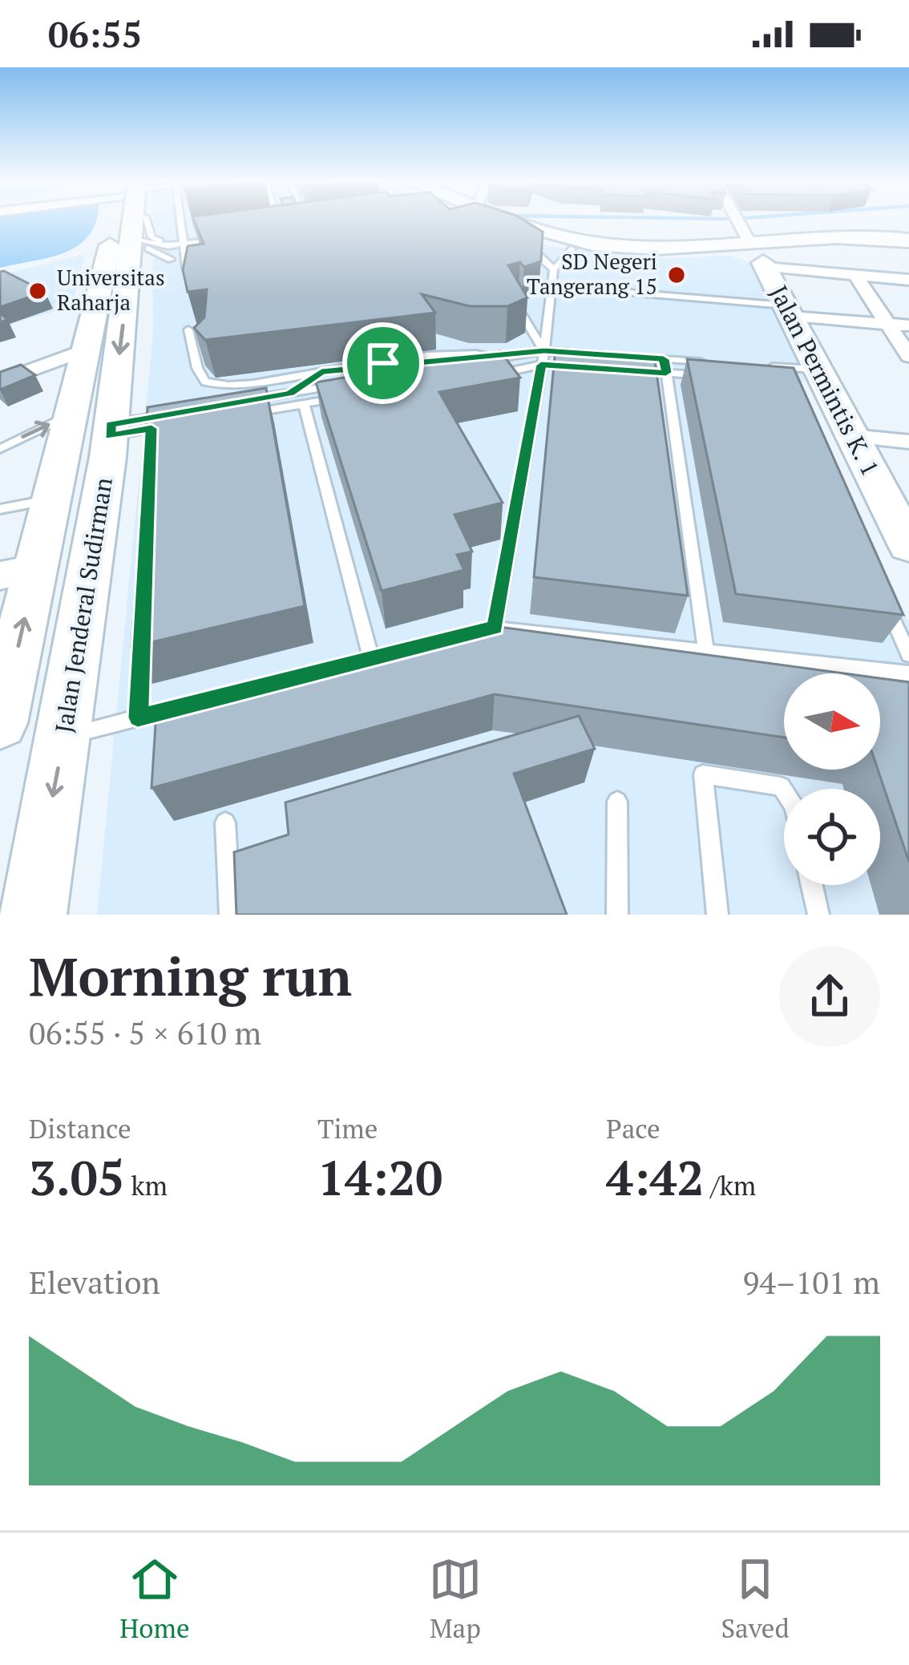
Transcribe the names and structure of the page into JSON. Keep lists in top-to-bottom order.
{
  "streets": {
    "main road": ["Jalan Permintis K. 1", "Jalan Jenderal Sudirman"]
  },
  "places": ["SD Negeri Tangerang 15", "Universitas Raharja"],
  "north": "right",
  "page": {
    "status": "06:55",
    "heading": ["Morning run", "06:55 · 5 × 610 m"],
    "stats": [
      ["Distance", "3.05 km"],
      ["Time", "14:20"],
      ["Pace", "4:42 /km"]
    ],
    "chart": ["Elevation", "94–101 m"],
    "tabs": ["Home", "Map", "Saved"]
  }
}
